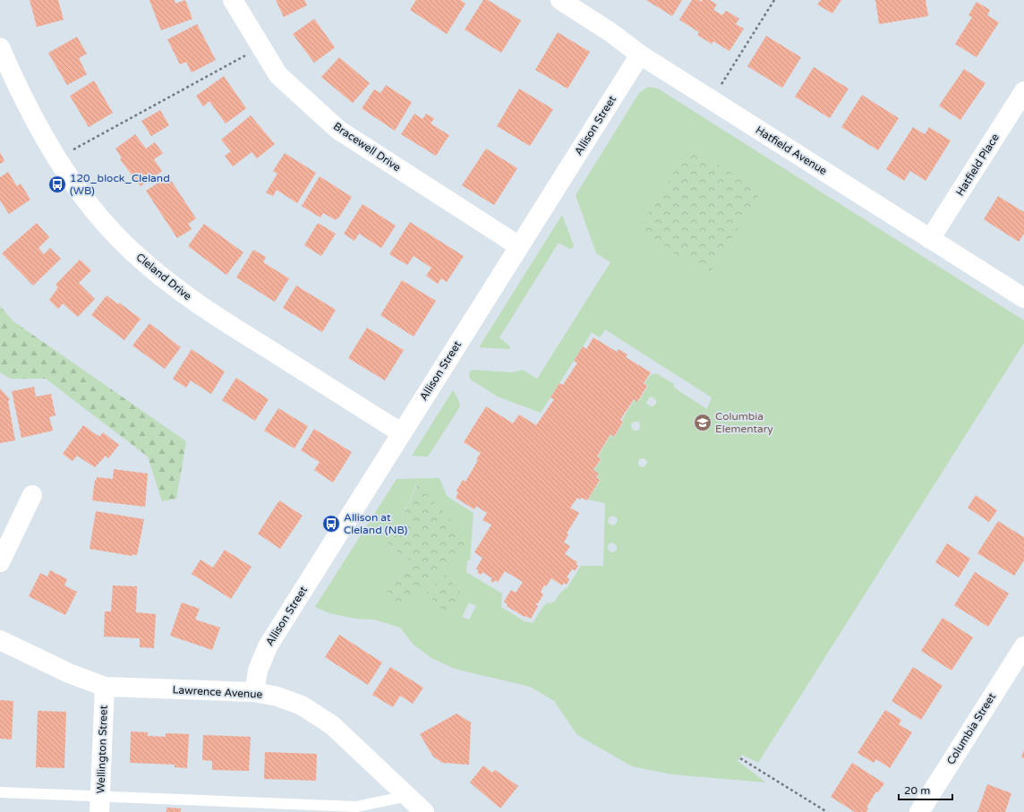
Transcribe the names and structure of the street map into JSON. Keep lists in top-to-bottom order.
{
  "streets": {
    "street": [
      "Allison Street",
      "Bracewell Drive",
      "Hatfield Avenue",
      "Hatfield Place",
      "Cleland Drive",
      "Lawrence Avenue",
      "Columbia Street",
      "Wellington Street"
    ]
  },
  "crossings": [
    ["Allison Street", "Bracewell Drive"],
    ["Allison Street", "Hatfield Avenue"],
    ["Allison Street", "Cleland Drive"],
    ["Allison Street", "Lawrence Avenue"],
    ["Hatfield Avenue", "Hatfield Place"],
    ["Lawrence Avenue", "Wellington Street"]
  ],
  "places": {
    "bus stop": ["120_block_Cleland (WB)", "Allison at Cleland (NB)"],
    "school or university": ["Columbia Elementary"]
  },
  "scale_bar": "20 m"
}
